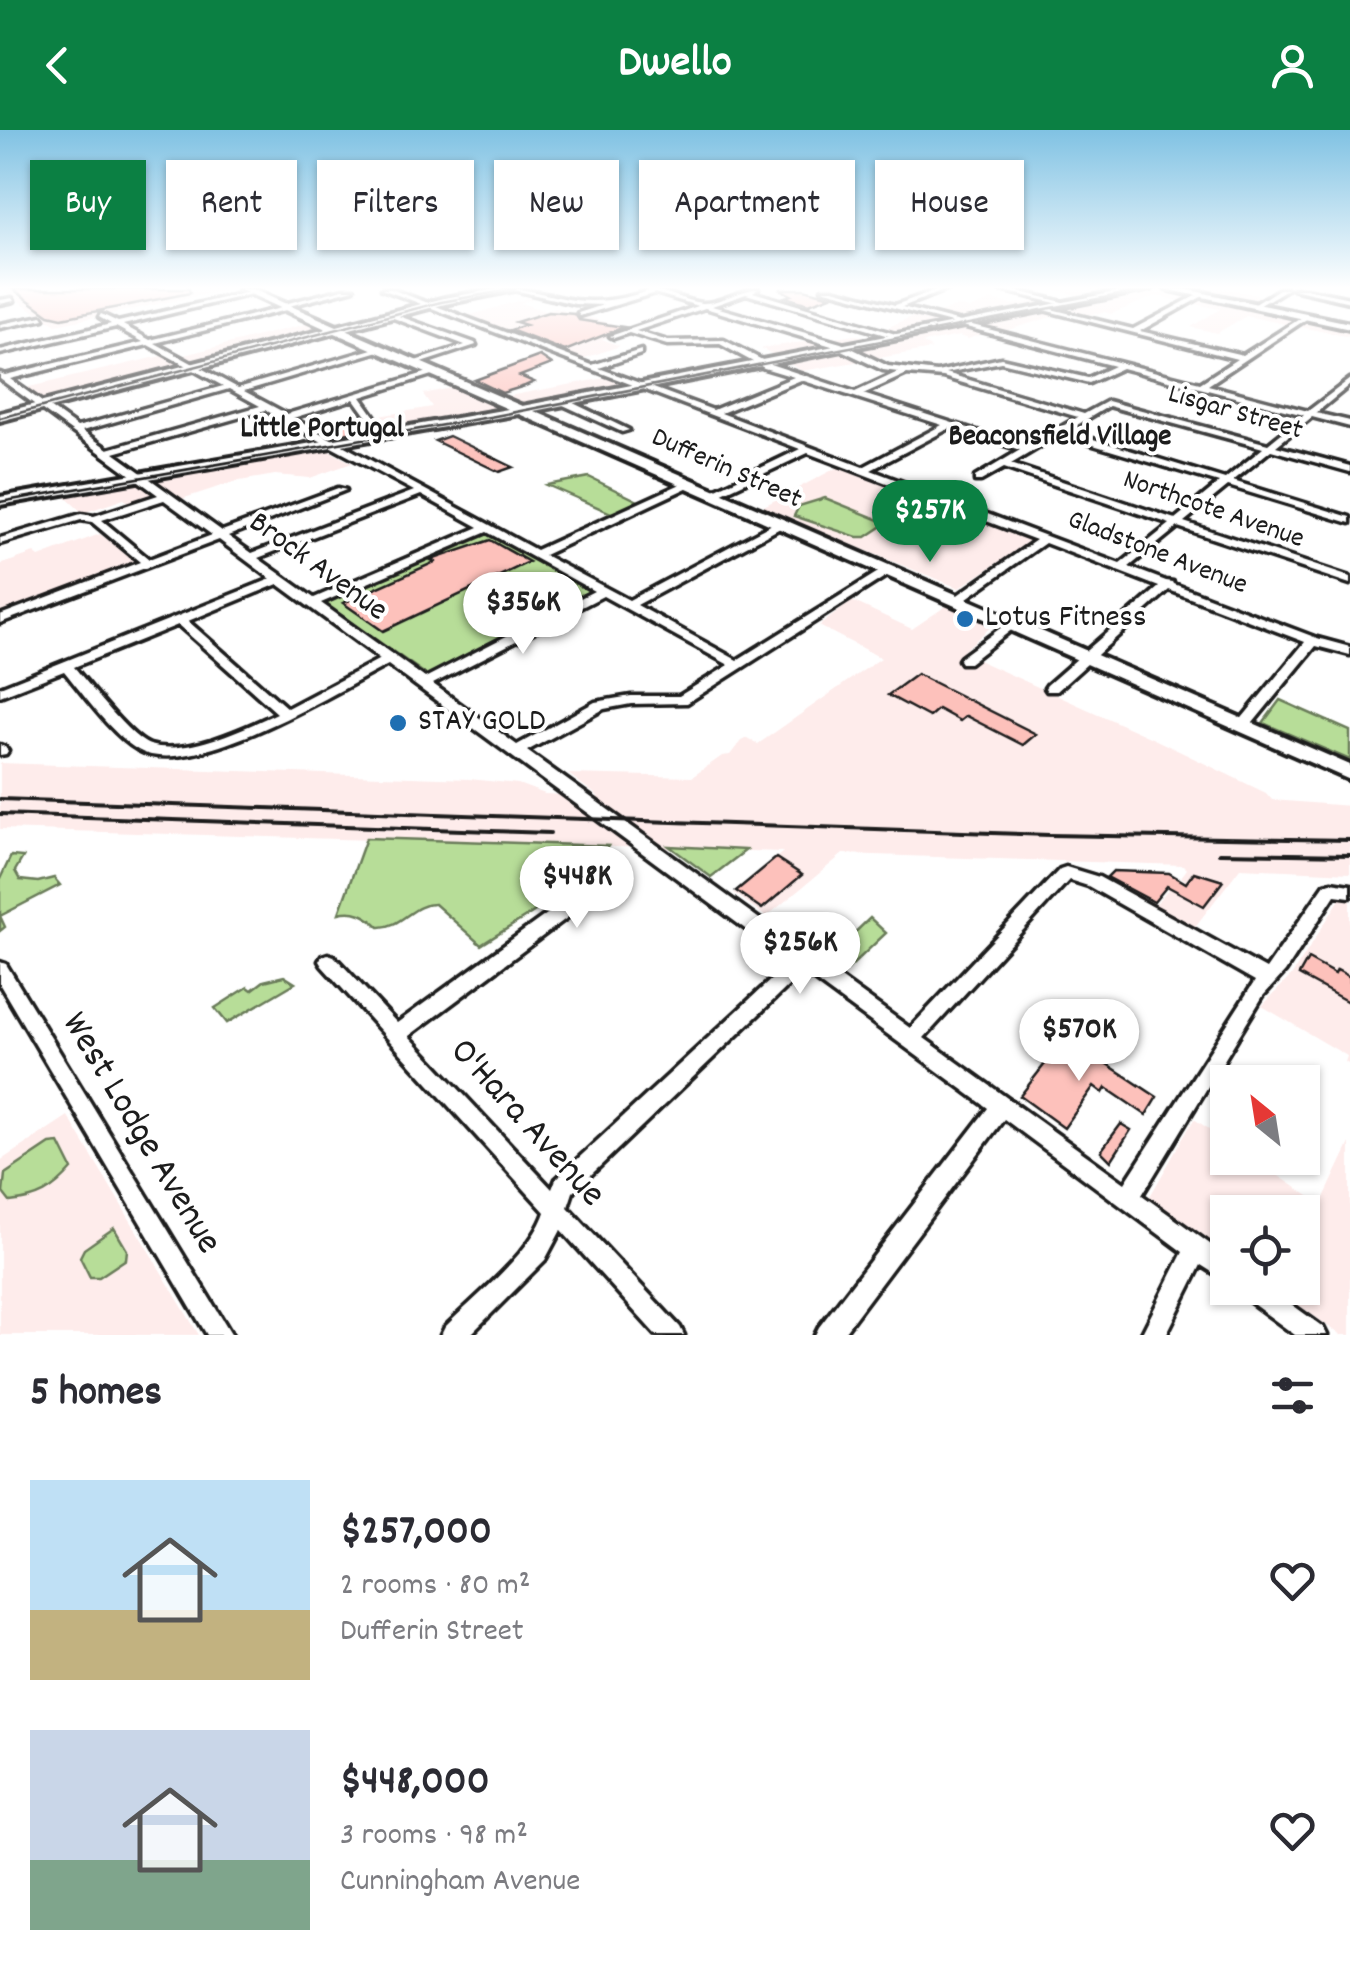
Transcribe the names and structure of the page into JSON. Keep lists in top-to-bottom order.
{
  "streets": {
    "main road": ["Dufferin Street"],
    "street": [
      "Lisgar Street",
      "Northcote Avenue",
      "Gladstone Avenue",
      "Brock Avenue",
      "O'Hara Avenue",
      "West Lodge Avenue"
    ]
  },
  "districts": ["Little Portugal", "Beaconsfield Village"],
  "places": ["Lotus Fitness", "STAY GOLD"],
  "north": "top left",
  "page": {
    "header": "Dwello",
    "chip": [
      "Buy",
      "Rent",
      "Filters",
      "New",
      "Apartment",
      "House"
    ],
    "price": [
      "$257K",
      "$356K",
      "$448K",
      "$256K",
      "$570K"
    ],
    "heading": "5 homes",
    "list": [
      {
        "name": "$257,000",
        "note": "2 rooms · 80 m² · Dufferin Street"
      },
      {
        "name": "$448,000",
        "note": "3 rooms · 98 m² · Cunningham Avenue"
      }
    ]
  }
}
